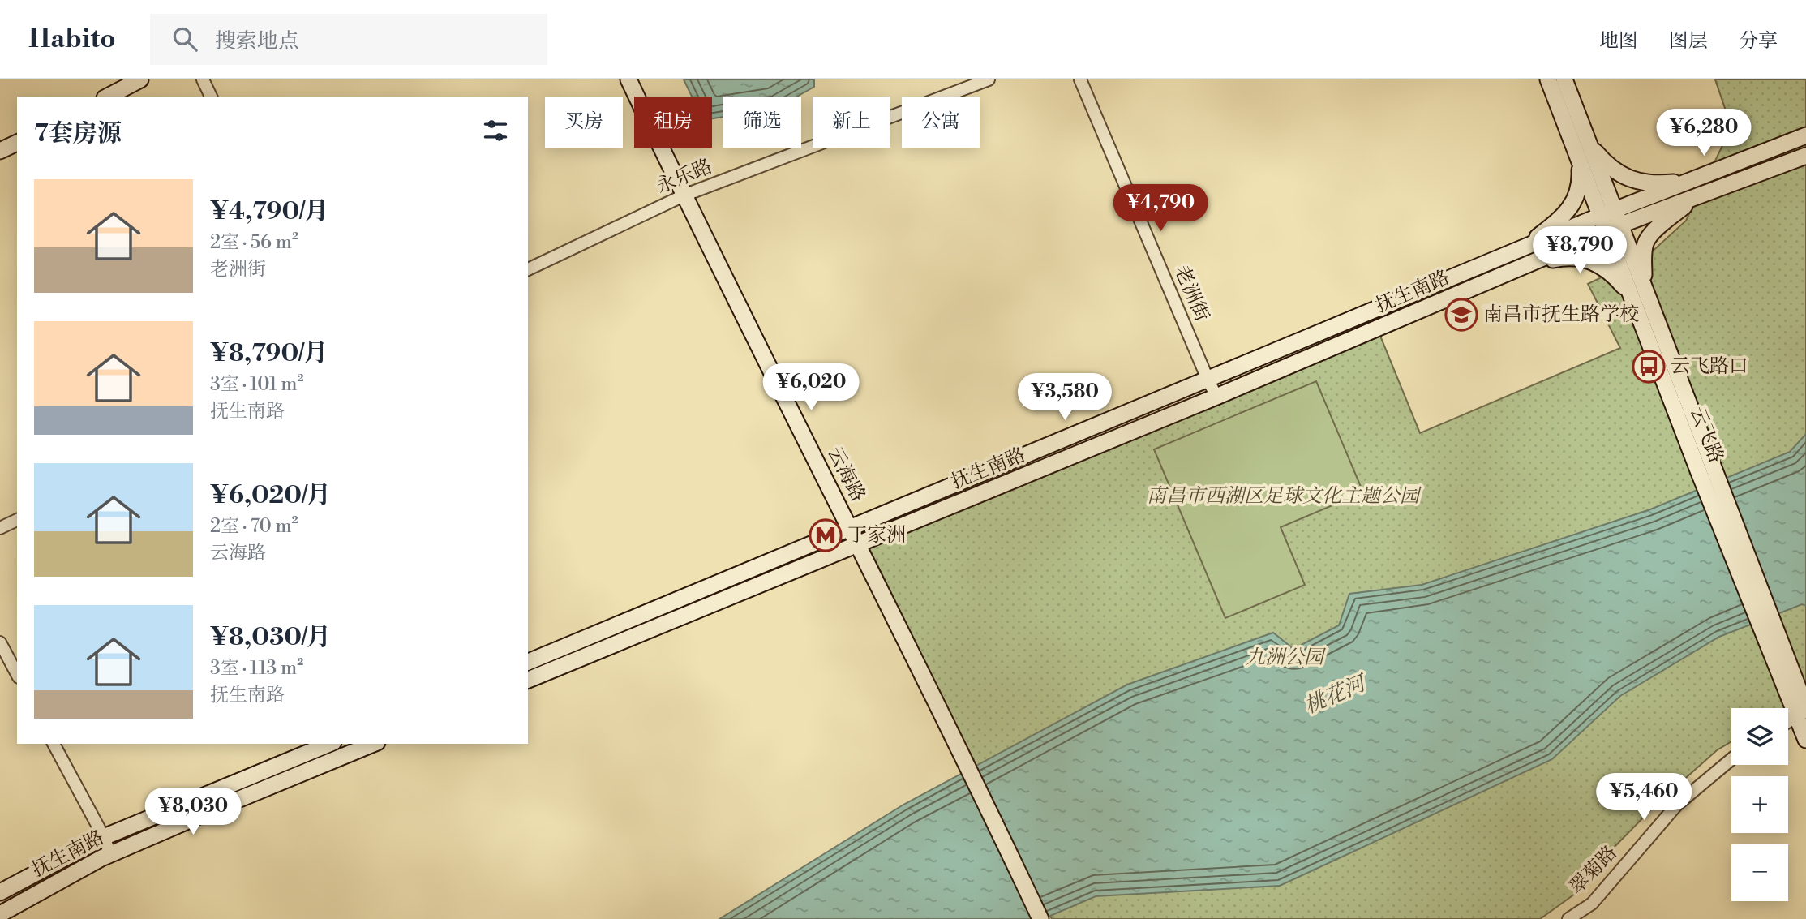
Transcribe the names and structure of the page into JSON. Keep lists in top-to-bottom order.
{
  "streets": {
    "main road": ["抚生南路", "云飞路", "云海路"],
    "street": ["永乐路", "老洲街", "翠菊路"]
  },
  "crossings": [
    ["永乐路", "云海路"],
    ["抚生南路", "老洲街"],
    ["抚生南路", "云飞路"],
    ["抚生南路", "云海路"]
  ],
  "water": ["桃花河"],
  "parks": ["南昌市西湖区足球文化主题公园", "九洲公园"],
  "places": {
    "school or university": ["南昌市抚生路学校"],
    "bus stop": ["云飞路口"],
    "metro station": ["丁家洲"]
  },
  "page": {
    "header": "Habito",
    "search": "搜索地点",
    "nav": ["地图", "图层", "分享"],
    "chip": [
      "买房",
      "租房",
      "筛选",
      "新上",
      "公寓"
    ],
    "heading": "7套房源",
    "price": [
      "¥6,280",
      "¥4,790",
      "¥8,790",
      "¥6,020",
      "¥3,580",
      "¥5,460",
      "¥8,030"
    ],
    "list": [
      {
        "name": "¥4,790/月",
        "note": "2室 · 56 m² · 老洲街"
      },
      {
        "name": "¥8,790/月",
        "note": "3室 · 101 m² · 抚生南路"
      },
      {
        "name": "¥6,020/月",
        "note": "2室 · 70 m² · 云海路"
      },
      {
        "name": "¥8,030/月",
        "note": "3室 · 113 m² · 抚生南路"
      }
    ],
    "map_buttons": ["+", "−"]
  }
}
